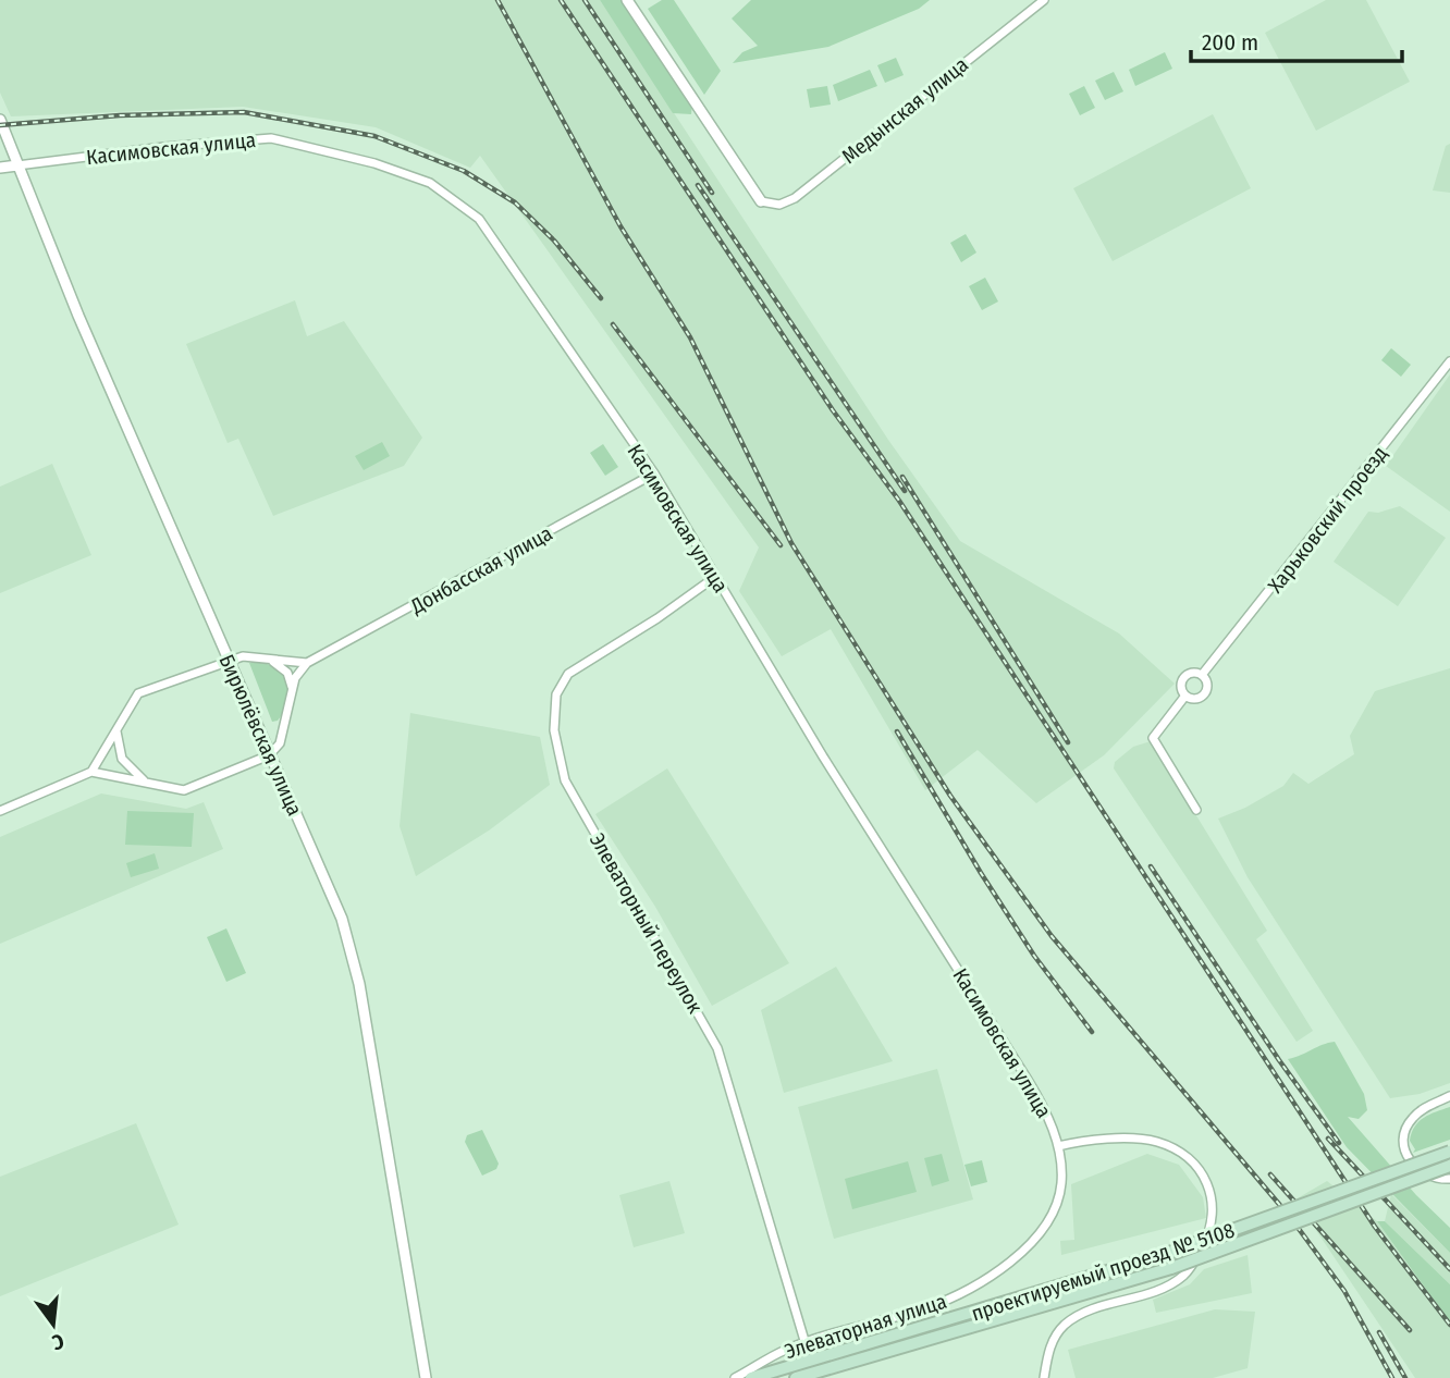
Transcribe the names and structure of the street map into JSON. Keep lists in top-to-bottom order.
{
  "streets": {
    "main road": ["проектируемый проезд № 5108"],
    "street": [
      "Медынская улица",
      "Касимовская улица",
      "Харьковский проезд",
      "Донбасская улица",
      "Бирюлёвская улица",
      "Элеваторный переулок",
      "Элеваторная улица"
    ]
  },
  "crossings": [
    ["Касимовская улица", "Донбасская улица"],
    ["Касимовская улица", "Бирюлёвская улица"],
    ["Касимовская улица", "Элеваторный переулок"],
    ["Касимовская улица", "Элеваторная улица"],
    ["Элеваторный переулок", "Элеваторная улица"]
  ],
  "scale_bar": "200 m",
  "north": "bottom"
}
